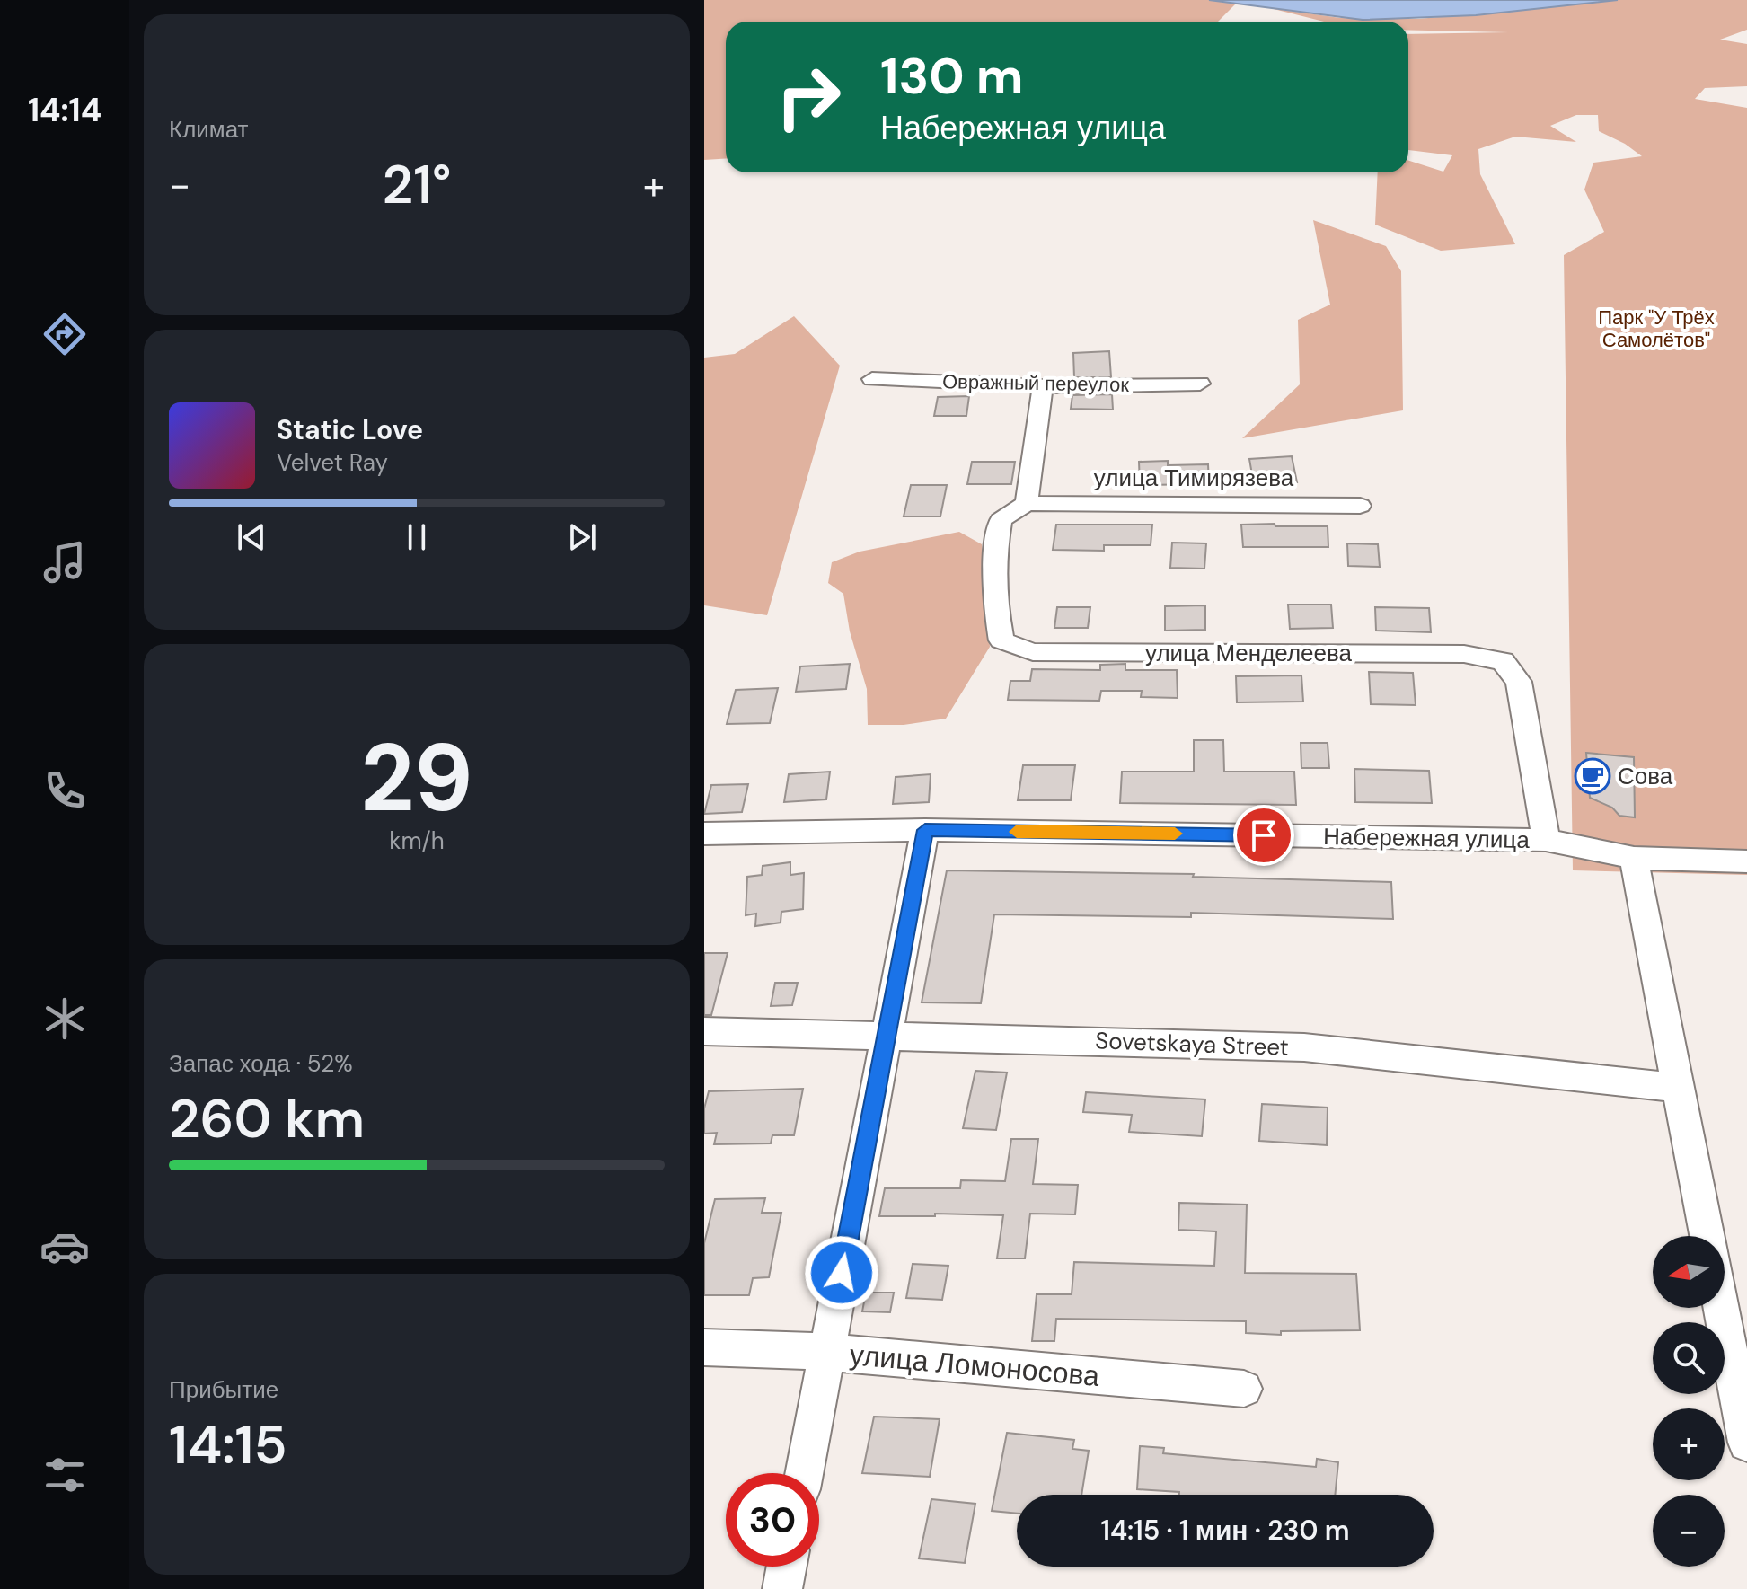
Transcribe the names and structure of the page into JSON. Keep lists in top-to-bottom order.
{
  "streets": {
    "street": [
      "Овражный переулок",
      "улица Тимирязева",
      "улица Менделеева",
      "Набережная улица",
      "Sovetskaya Street",
      "улица Ломоносова"
    ]
  },
  "crossings": [
    ["улица Тимирязева", "улица Менделеева"],
    ["улица Менделеева", "Набережная улица"]
  ],
  "parks": ["Парк \"У Трёх Самолётов\""],
  "places": {
    "cafe": ["Сова"]
  },
  "north": "left",
  "page": {
    "tabs": "14:14",
    "tile": [
      "Климат",
      ["29", "km/h"],
      ["Запас хода · 52%", "260 km"],
      ["Прибытие", "14:15"]
    ],
    "turn": ["130 m", "Набережная улица"],
    "heat": ["−", "21°", "+"],
    "song": ["Static Love", "Velvet Ray"],
    "map_buttons": ["+", "−"],
    "limit": "30",
    "trip": "14:15 · 1 мин · 230 m"
  }
}
